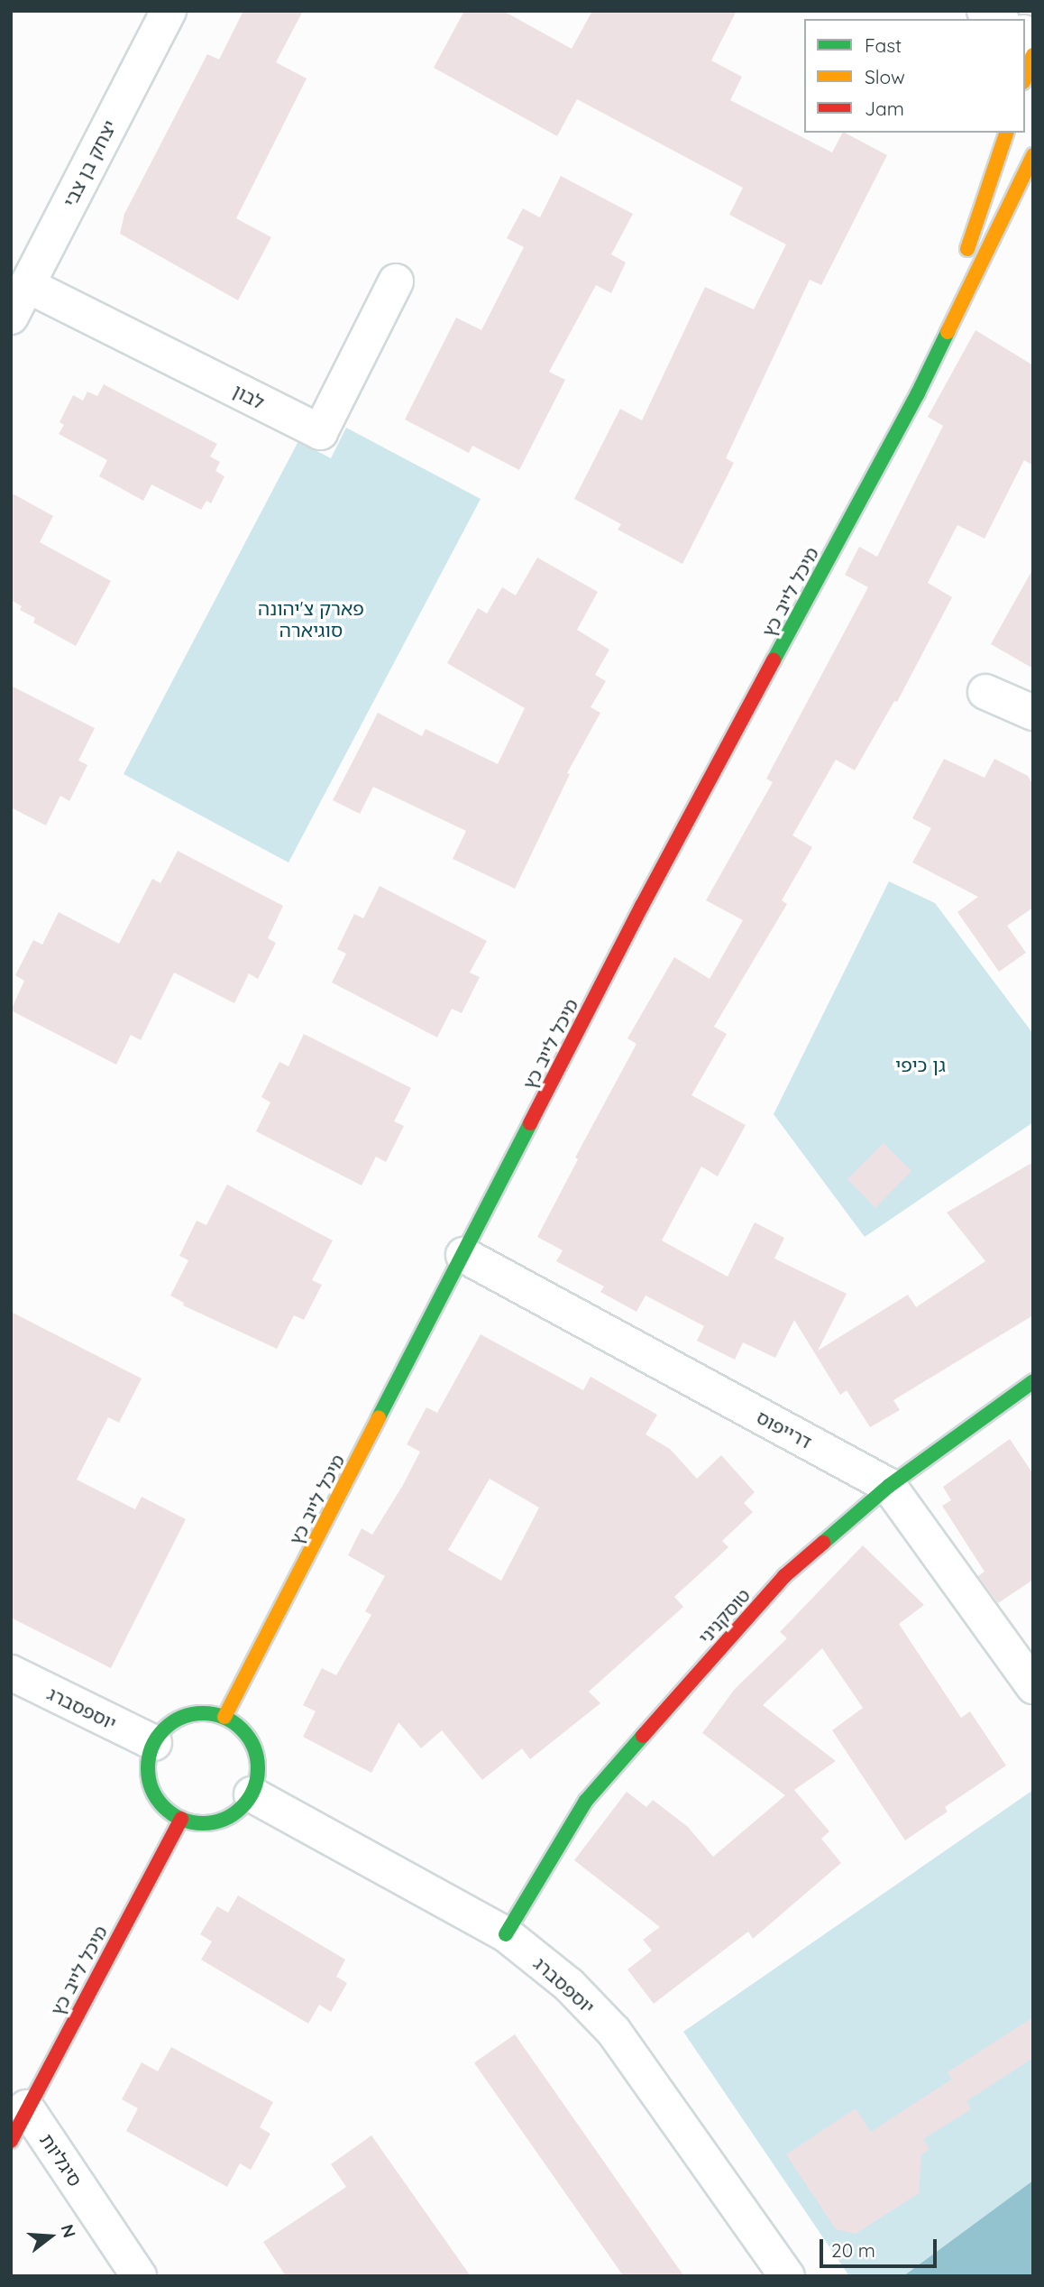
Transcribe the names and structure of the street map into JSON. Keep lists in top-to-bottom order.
{
  "streets": {
    "street": [
      "יצחק בן צבי",
      "לבון",
      "מיכל לייב כץ",
      "דרייפוס",
      "טוסקניני",
      "יוספסברג",
      "סיגליות"
    ]
  },
  "crossings": [
    ["יצחק בן צבי", "לבון"],
    ["מיכל לייב כץ", "דרייפוס"],
    ["מיכל לייב כץ", "יוספסברג"],
    ["מיכל לייב כץ", "סיגליות"],
    ["דרייפוס", "טוסקניני"],
    ["טוסקניני", "יוספסברג"]
  ],
  "parks": ["פארק צ'יהונה סוגיארה", "גן כיפי"],
  "legend": ["Fast", "Slow", "Jam"],
  "scale_bar": "20 m",
  "north": "right"
}
